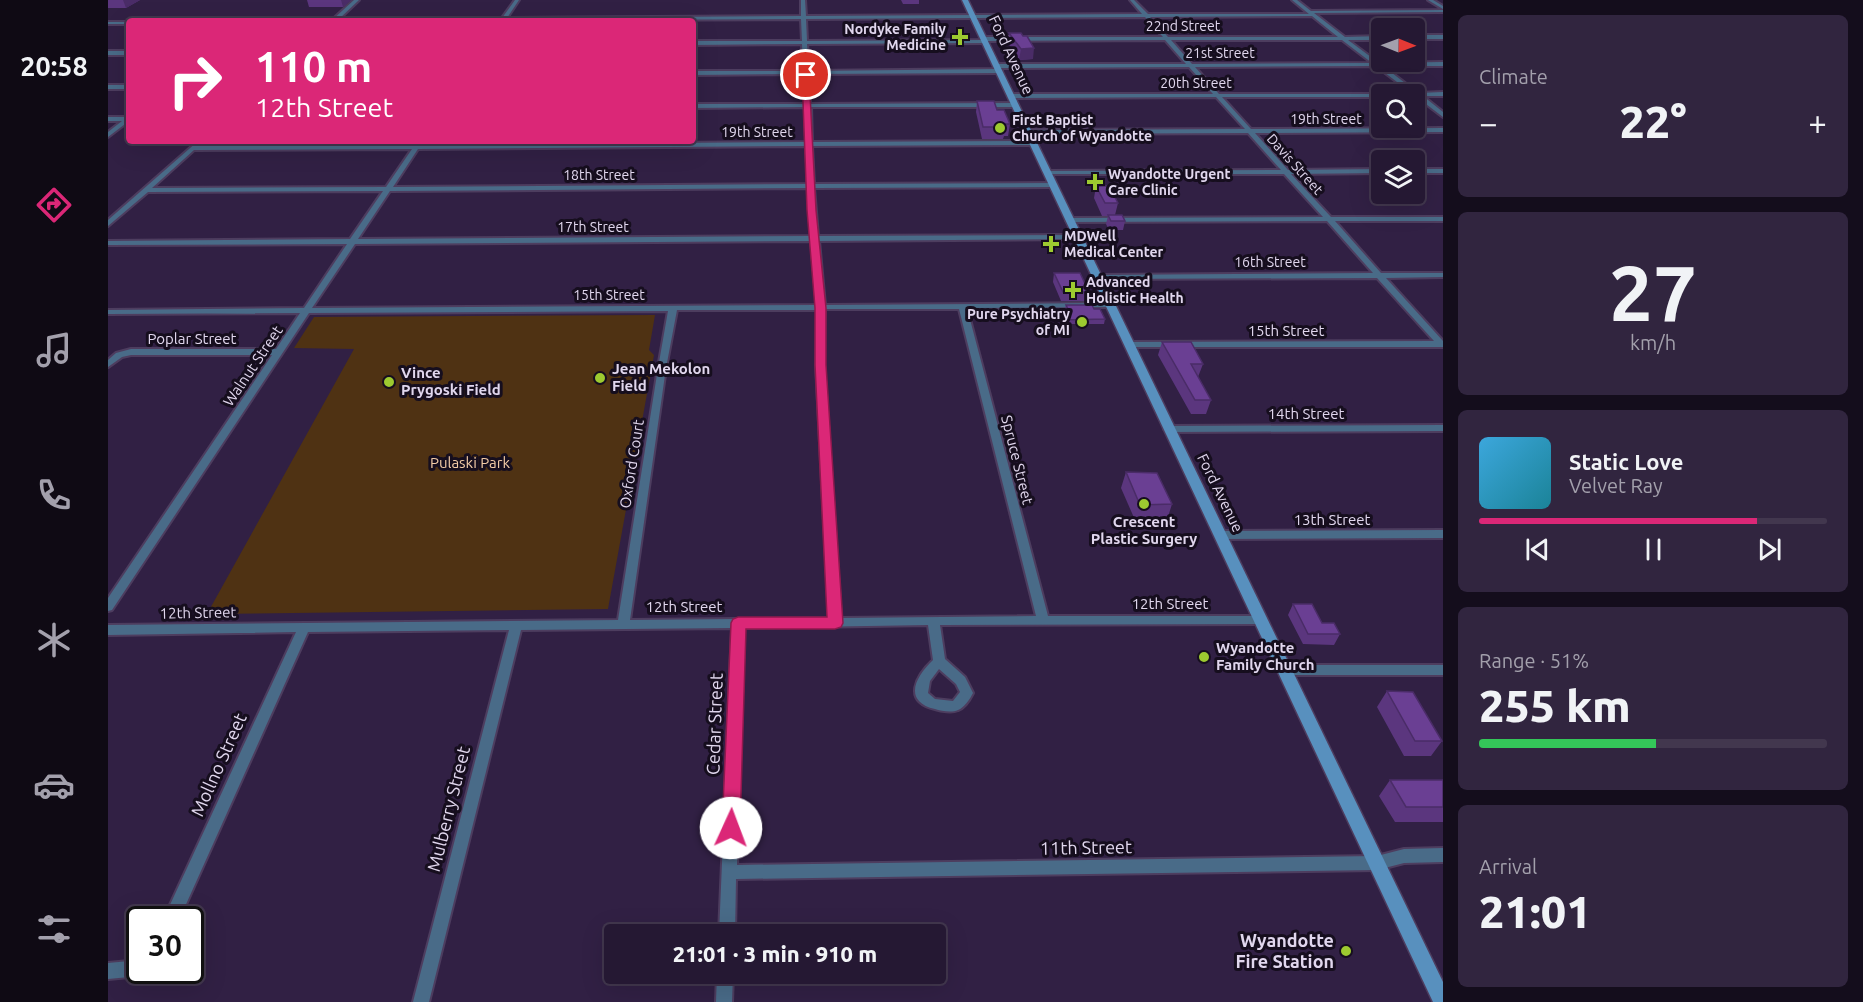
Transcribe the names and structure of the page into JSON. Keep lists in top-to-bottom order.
{
  "streets": {
    "main road": ["Ford Avenue"],
    "street": [
      "22nd Street",
      "21st Street",
      "20th Street",
      "19th Street",
      "Davis Street",
      "18th Street",
      "17th Street",
      "16th Street",
      "15th Street",
      "Poplar Street",
      "Walnut Street",
      "14th Street",
      "Spruce Street",
      "Oxford Court",
      "13th Street",
      "12th Street",
      "Cedar Street",
      "Mollno Street",
      "Mulberry Street",
      "11th Street"
    ]
  },
  "crossings": [
    ["22nd Street", "Ford Avenue"],
    ["22nd Street", "Davis Street"],
    ["21st Street", "Ford Avenue"],
    ["21st Street", "Davis Street"],
    ["Ford Avenue", "20th Street"],
    ["Ford Avenue", "19th Street"],
    ["Ford Avenue", "18th Street"],
    ["Ford Avenue", "17th Street"],
    ["Ford Avenue", "16th Street"],
    ["Ford Avenue", "15th Street"],
    ["Ford Avenue", "14th Street"],
    ["Ford Avenue", "13th Street"],
    ["Ford Avenue", "12th Street"],
    ["Ford Avenue", "11th Street"],
    ["20th Street", "Davis Street"],
    ["19th Street", "Davis Street"],
    ["19th Street", "Walnut Street"],
    ["Davis Street", "16th Street"],
    ["Davis Street", "15th Street"],
    ["18th Street", "Walnut Street"],
    ["17th Street", "Walnut Street"],
    ["15th Street", "Walnut Street"],
    ["15th Street", "Spruce Street"],
    ["15th Street", "Oxford Court"],
    ["Poplar Street", "Walnut Street"],
    ["Spruce Street", "12th Street"],
    ["Oxford Court", "12th Street"],
    ["12th Street", "Cedar Street"],
    ["12th Street", "Mollno Street"],
    ["12th Street", "Mulberry Street"],
    ["Cedar Street", "11th Street"]
  ],
  "parks": ["Pulaski Park"],
  "places": {
    "health": [
      "Nordyke Family Medicine",
      "Wyandotte Urgent Care Clinic",
      "MDWell Medical Center",
      "Advanced Holistic Health"
    ],
    "other": [
      "First Baptist Church of Wyandotte",
      "Pure Psychiatry of MI",
      "Jean Mekolon Field",
      "Vince Prygoski Field",
      "Crescent Plastic Surgery",
      "Wyandotte Family Church",
      "Wyandotte Fire Station"
    ]
  },
  "north": "right",
  "page": {
    "tabs": "20:58",
    "tile": [
      "Climate",
      ["27", "km/h"],
      ["Range · 51%", "255 km"],
      ["Arrival", "21:01"]
    ],
    "turn": ["110 m", "12th Street"],
    "heat": ["−", "22°", "+"],
    "song": ["Static Love", "Velvet Ray"],
    "limit": "30",
    "trip": "21:01 · 3 min · 910 m"
  }
}
